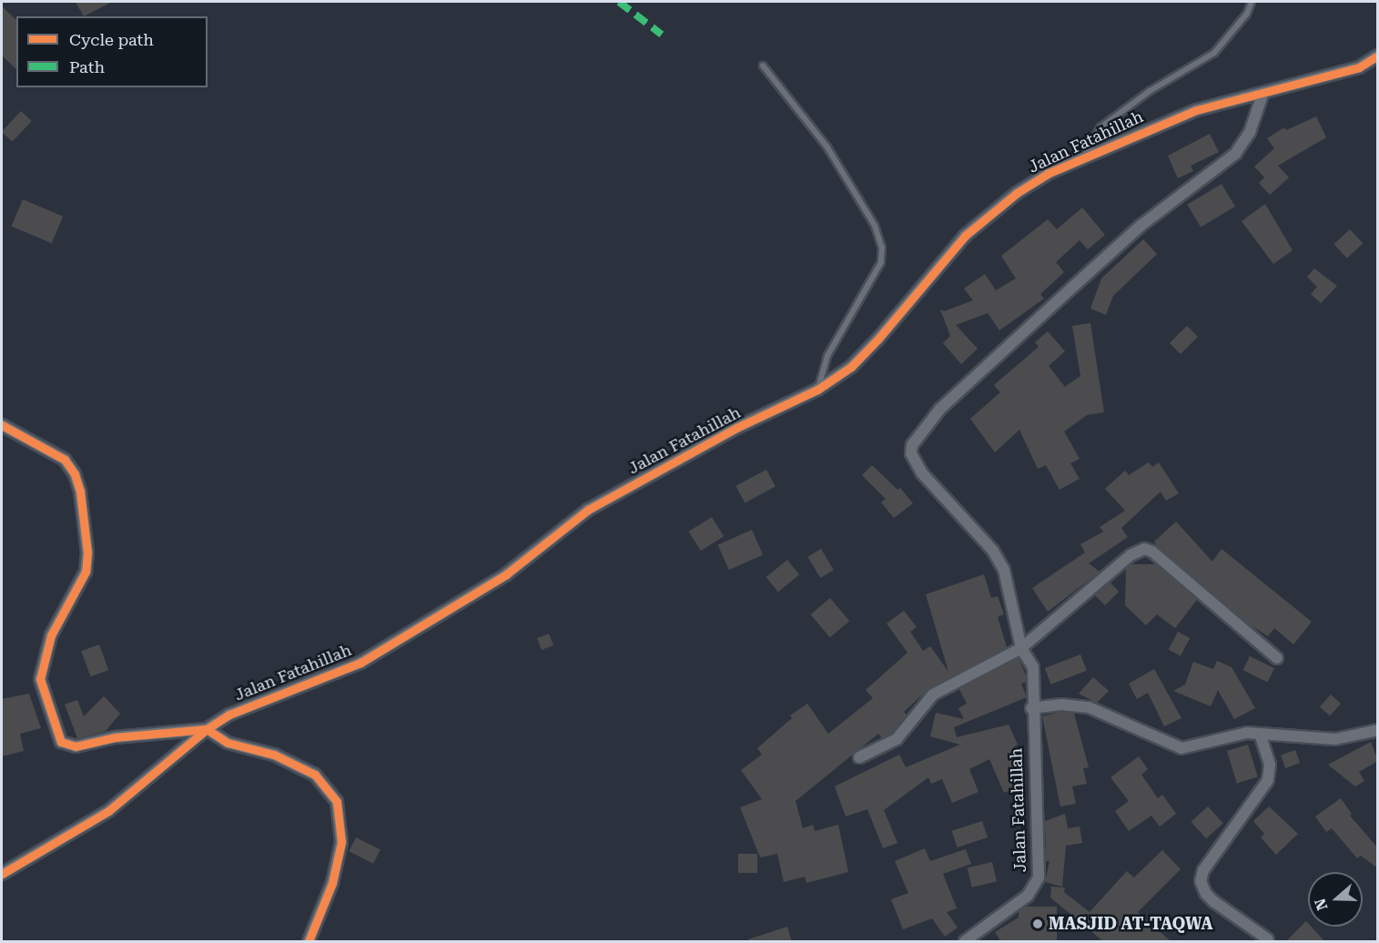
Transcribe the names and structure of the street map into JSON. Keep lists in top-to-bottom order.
{
  "streets": {
    "street": ["Jalan Fatahillah"]
  },
  "places": ["MASJID AT-TAQWA"],
  "legend": ["Cycle path", "Path"],
  "north": "left"
}
